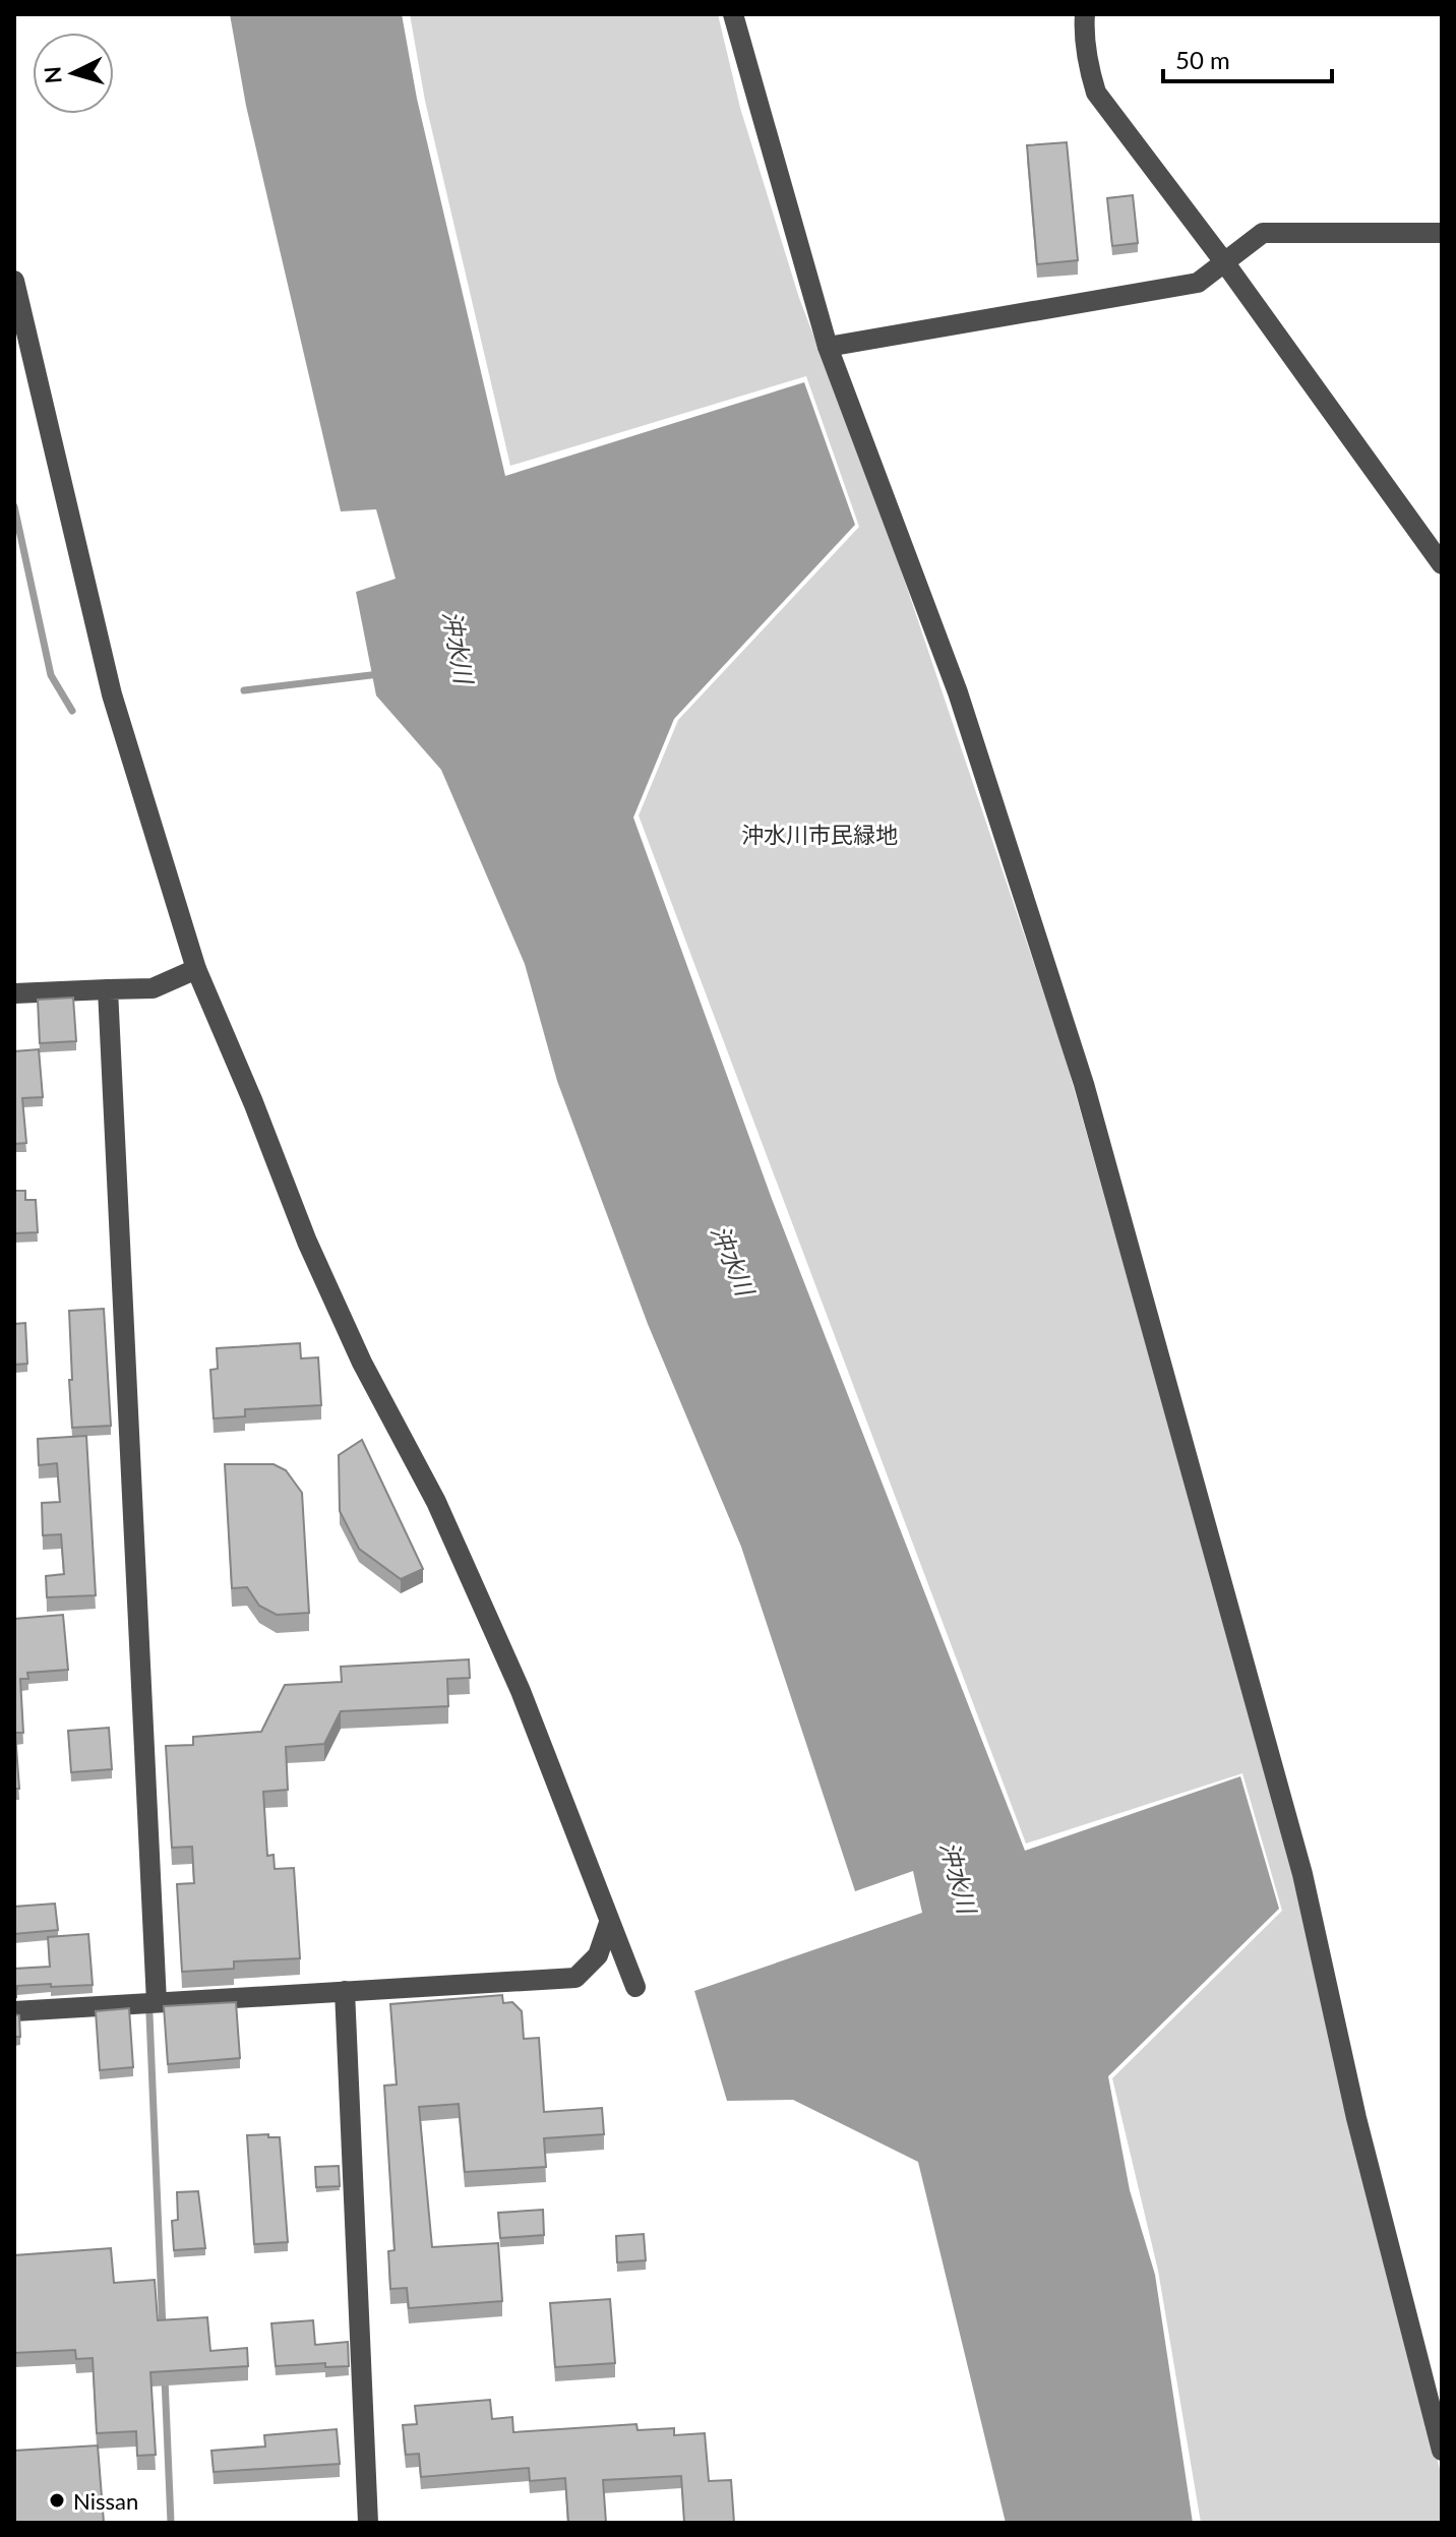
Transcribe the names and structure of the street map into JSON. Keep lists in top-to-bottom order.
{
  "water": ["沖水川"],
  "parks": ["沖水川市民緑地"],
  "places": ["Nissan"],
  "scale_bar": "50 m",
  "north": "left"
}
